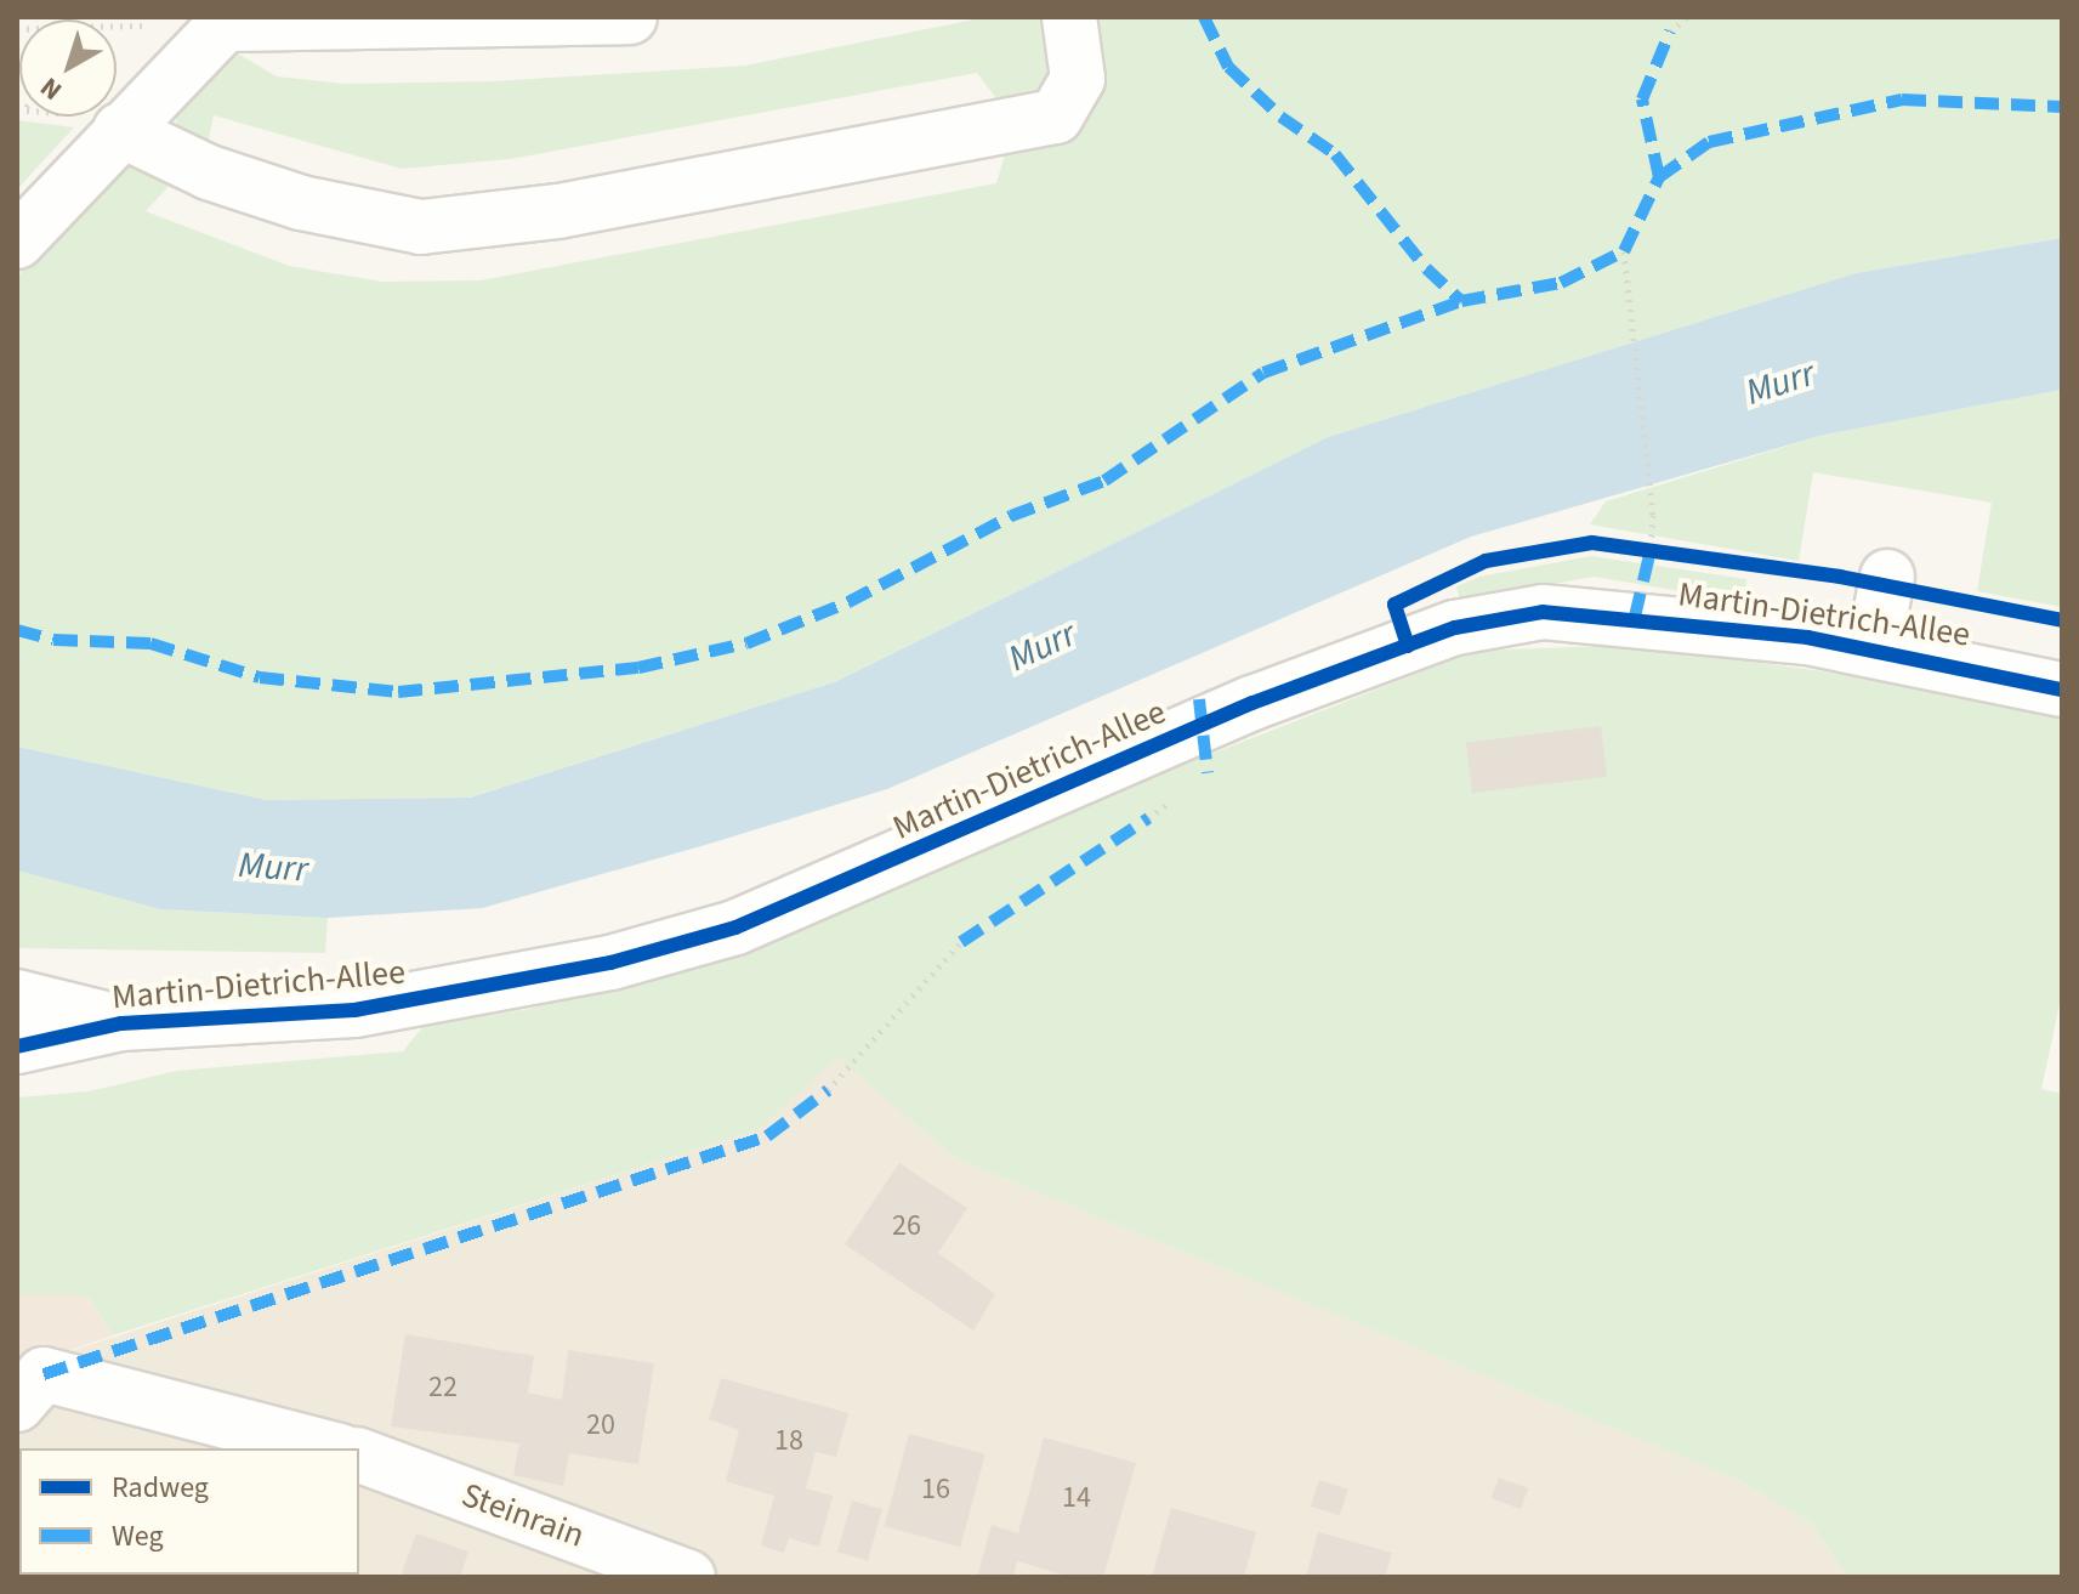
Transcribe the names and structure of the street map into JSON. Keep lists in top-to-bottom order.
{
  "streets": {
    "street": ["Martin-Dietrich-Allee", "Steinrain"]
  },
  "water": ["Murr"],
  "house_numbers": [
    "26",
    "22",
    "20",
    "18",
    "16",
    "14"
  ],
  "legend": ["Radweg", "Weg"],
  "north": "bottom left"
}
